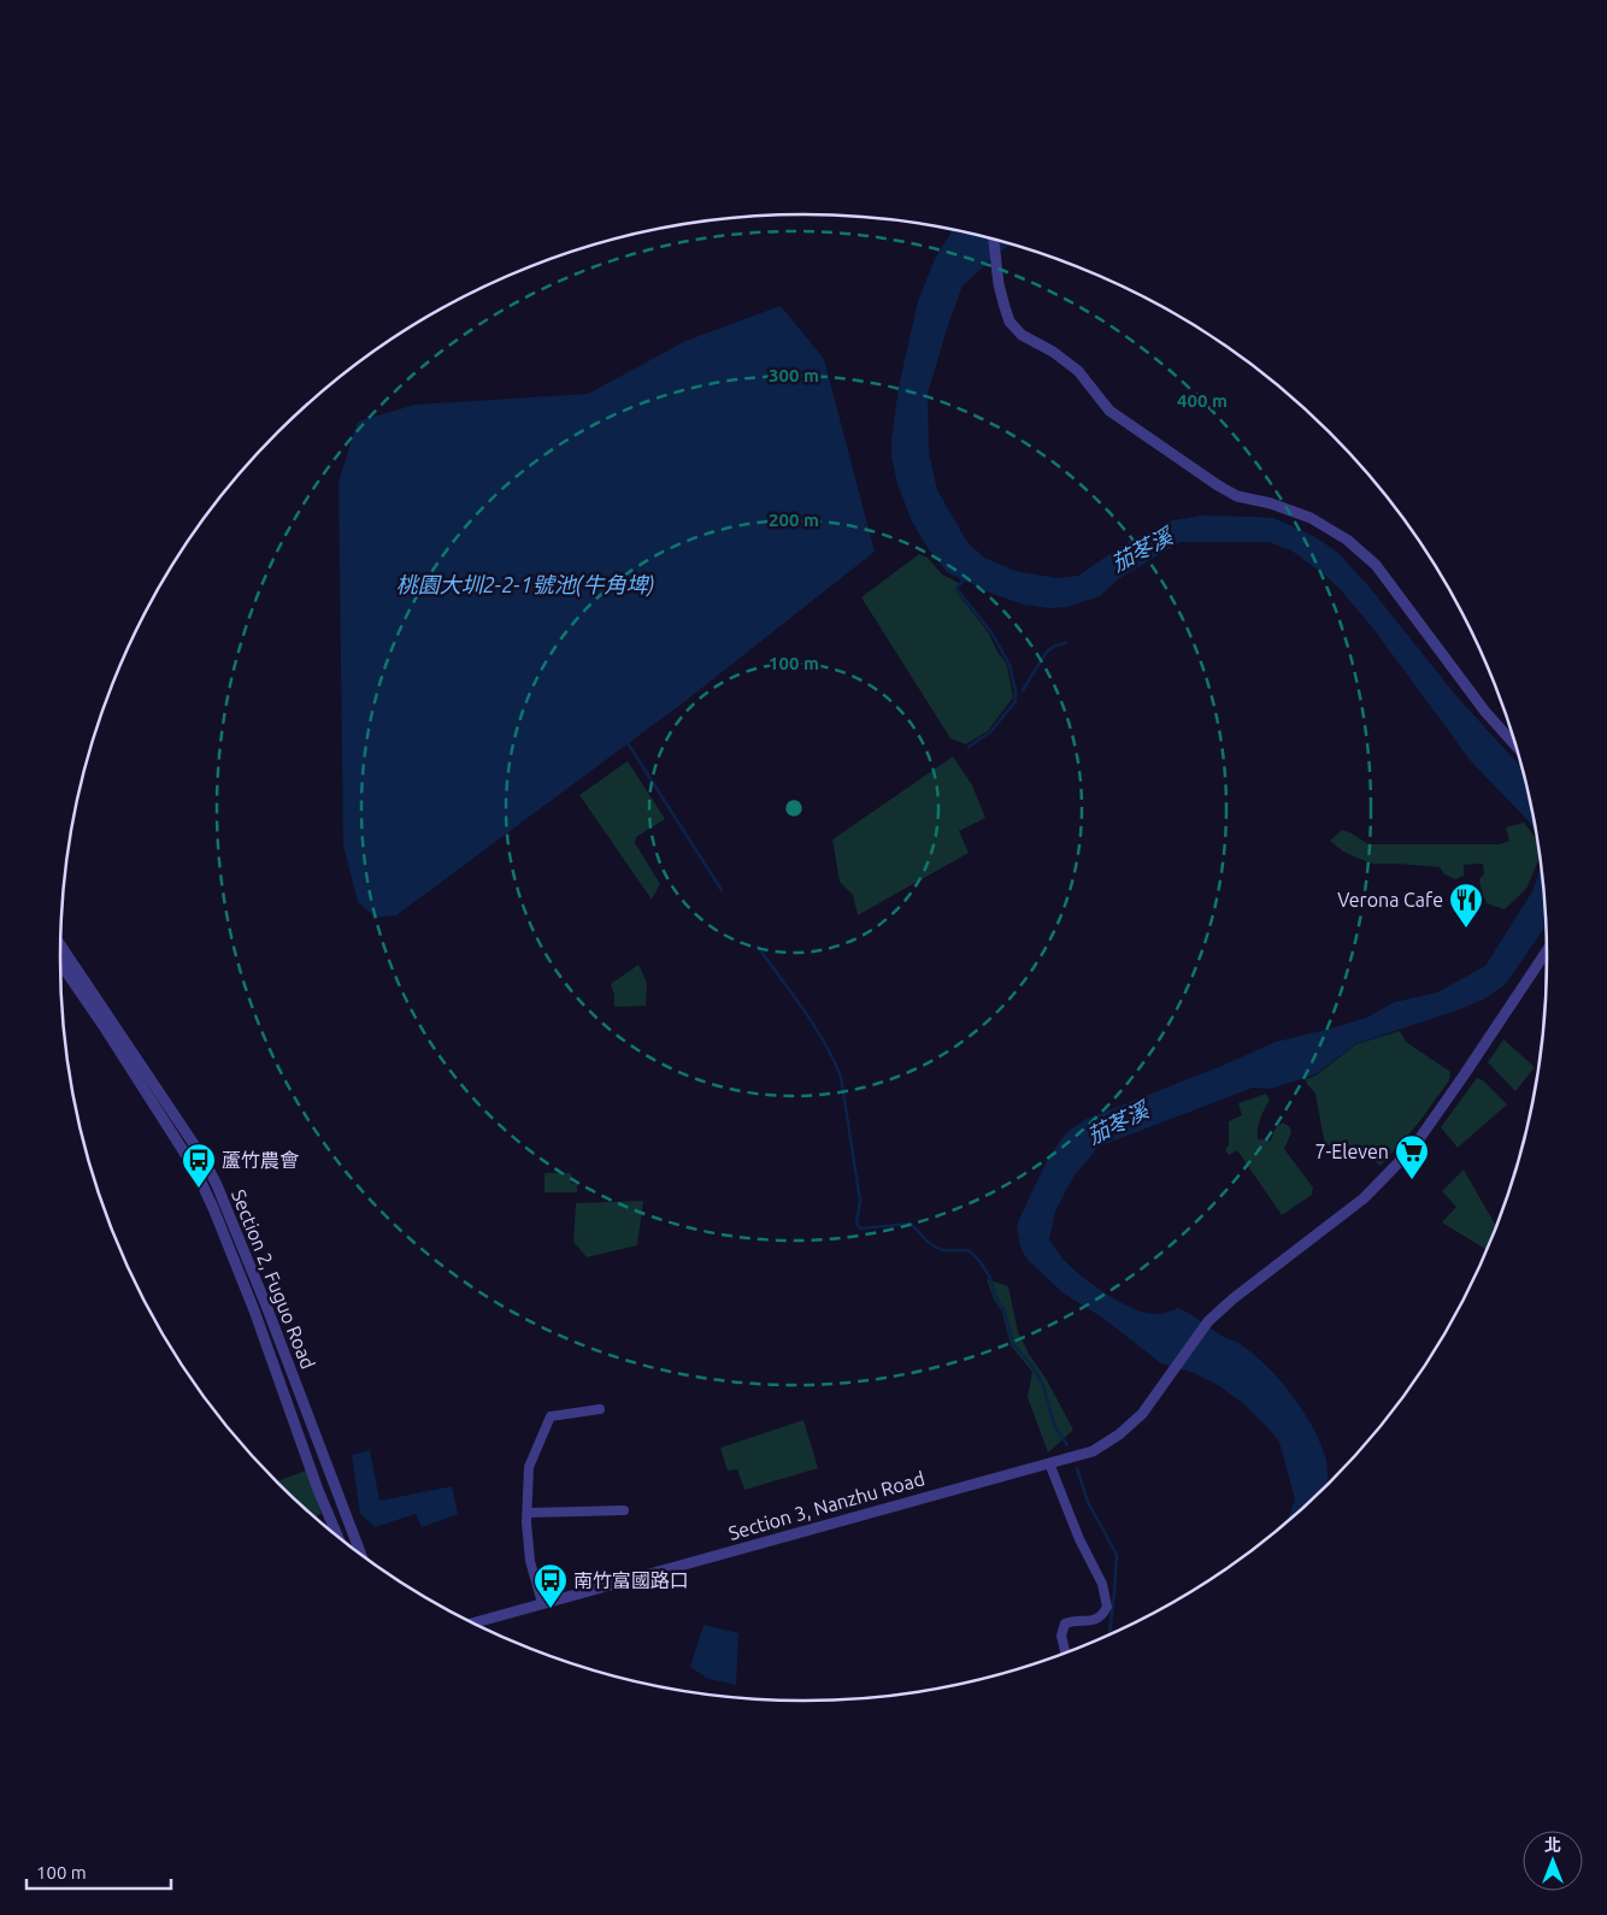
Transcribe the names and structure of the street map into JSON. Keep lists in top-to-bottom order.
{
  "streets": {
    "street": ["Section 2, Fuguo Road", "Section 3, Nanzhu Road"]
  },
  "water": ["茄苳溪", "桃園大圳2-2-1號池(牛角埤)"],
  "places": {
    "restaurant": ["Verona Cafe"],
    "supermarket": ["7-Eleven"],
    "bus stop": ["蘆竹農會", "南竹富國路口"]
  },
  "scale_bar": "100 m",
  "north": "top",
  "rings": [
    "300 m",
    "400 m",
    "200 m",
    "100 m"
  ]
}
